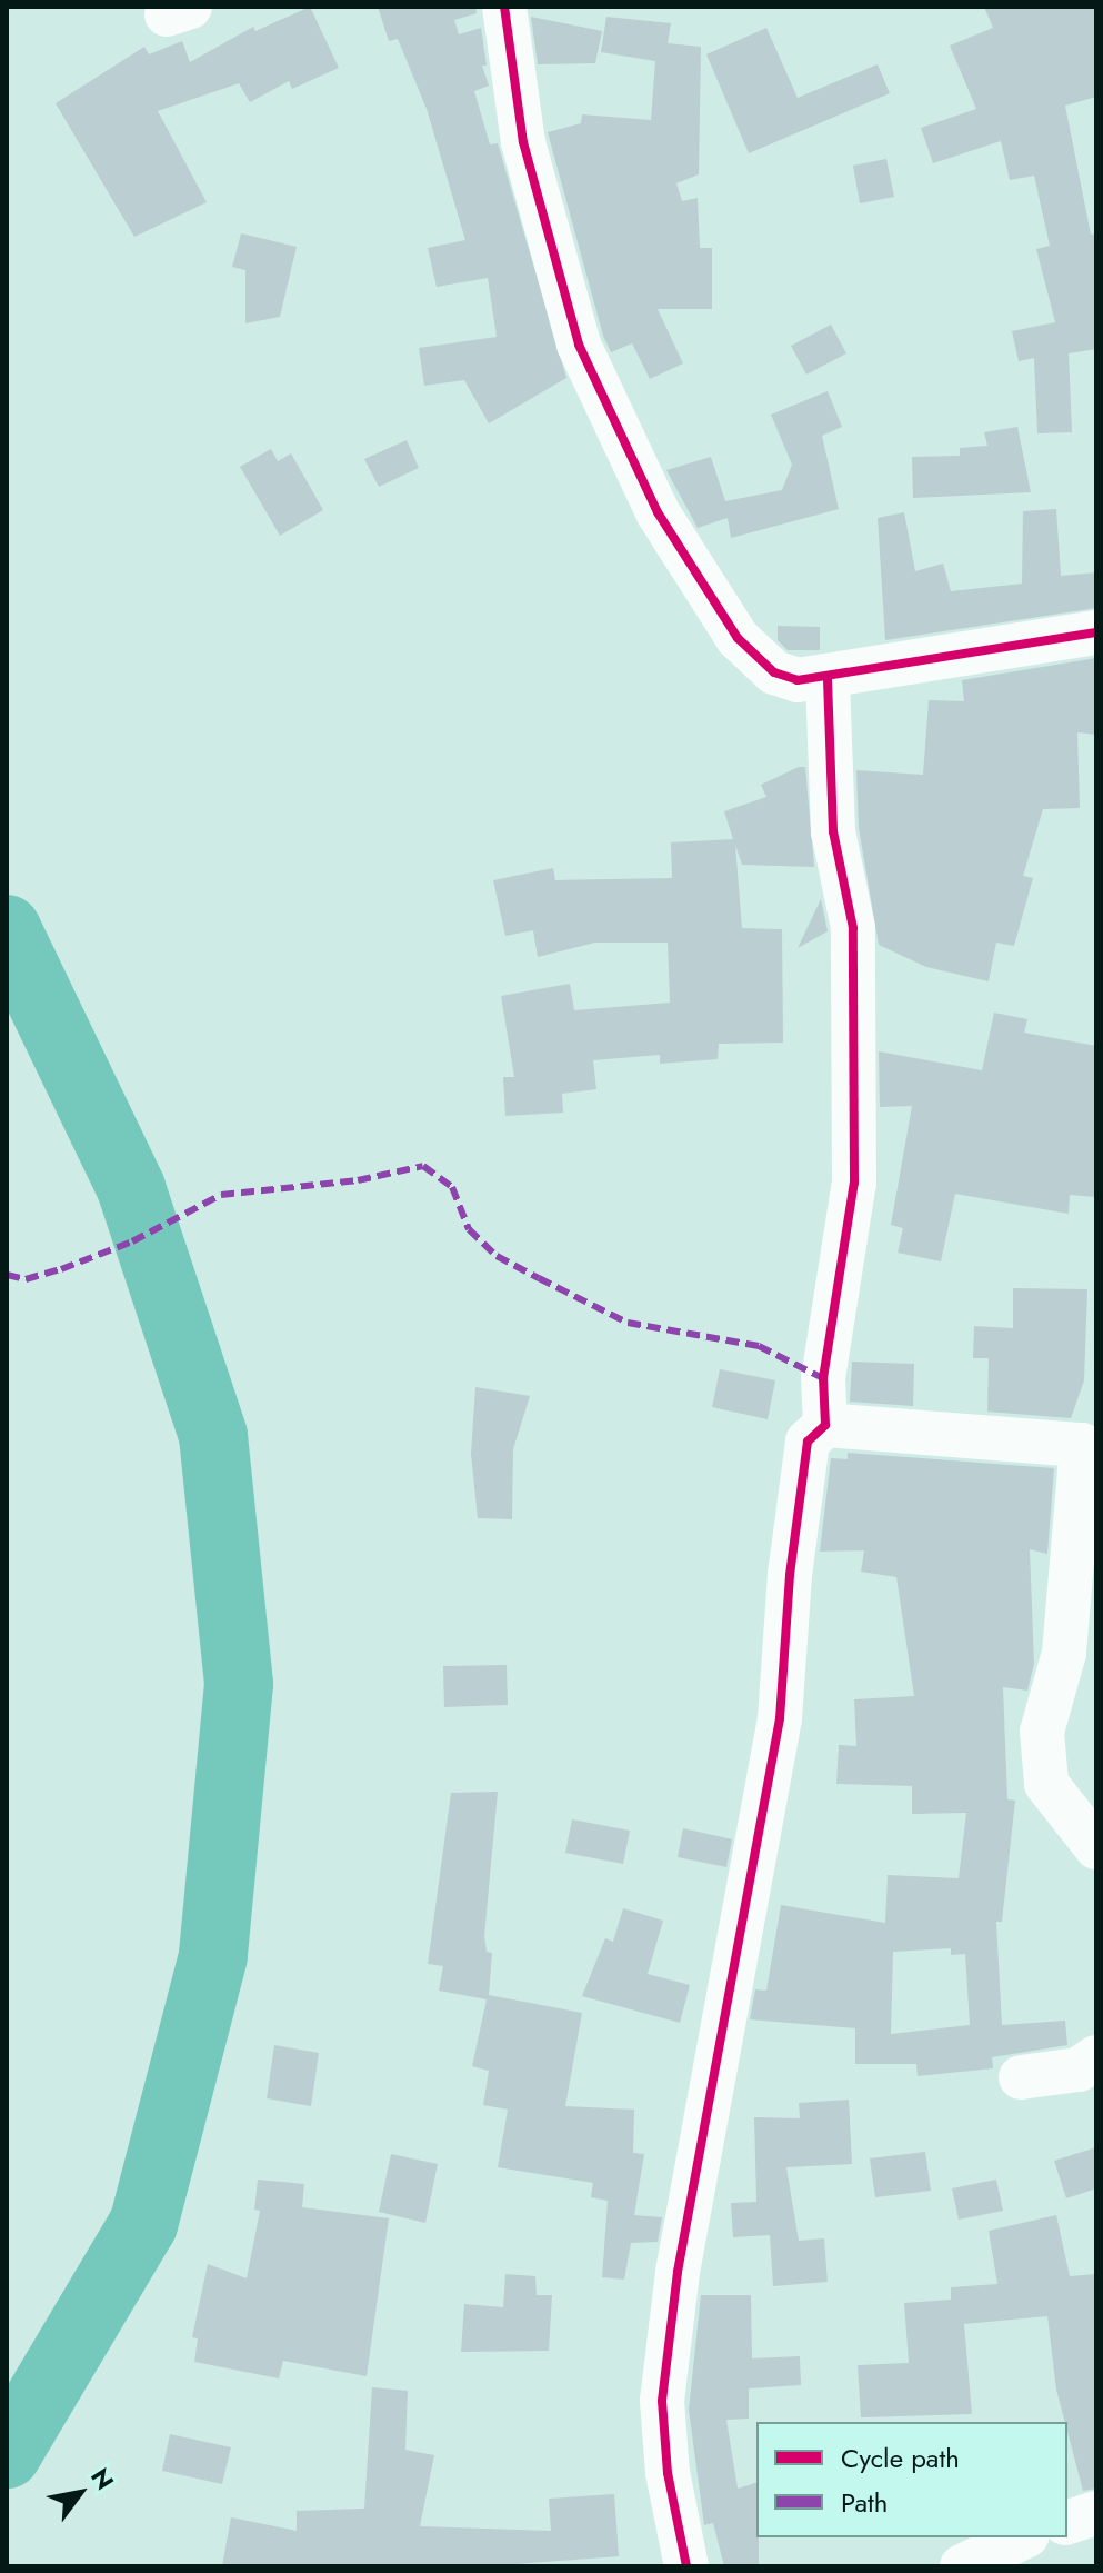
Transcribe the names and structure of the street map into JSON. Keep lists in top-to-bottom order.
{
  "legend": ["Cycle path", "Path"],
  "north": "top right"
}
